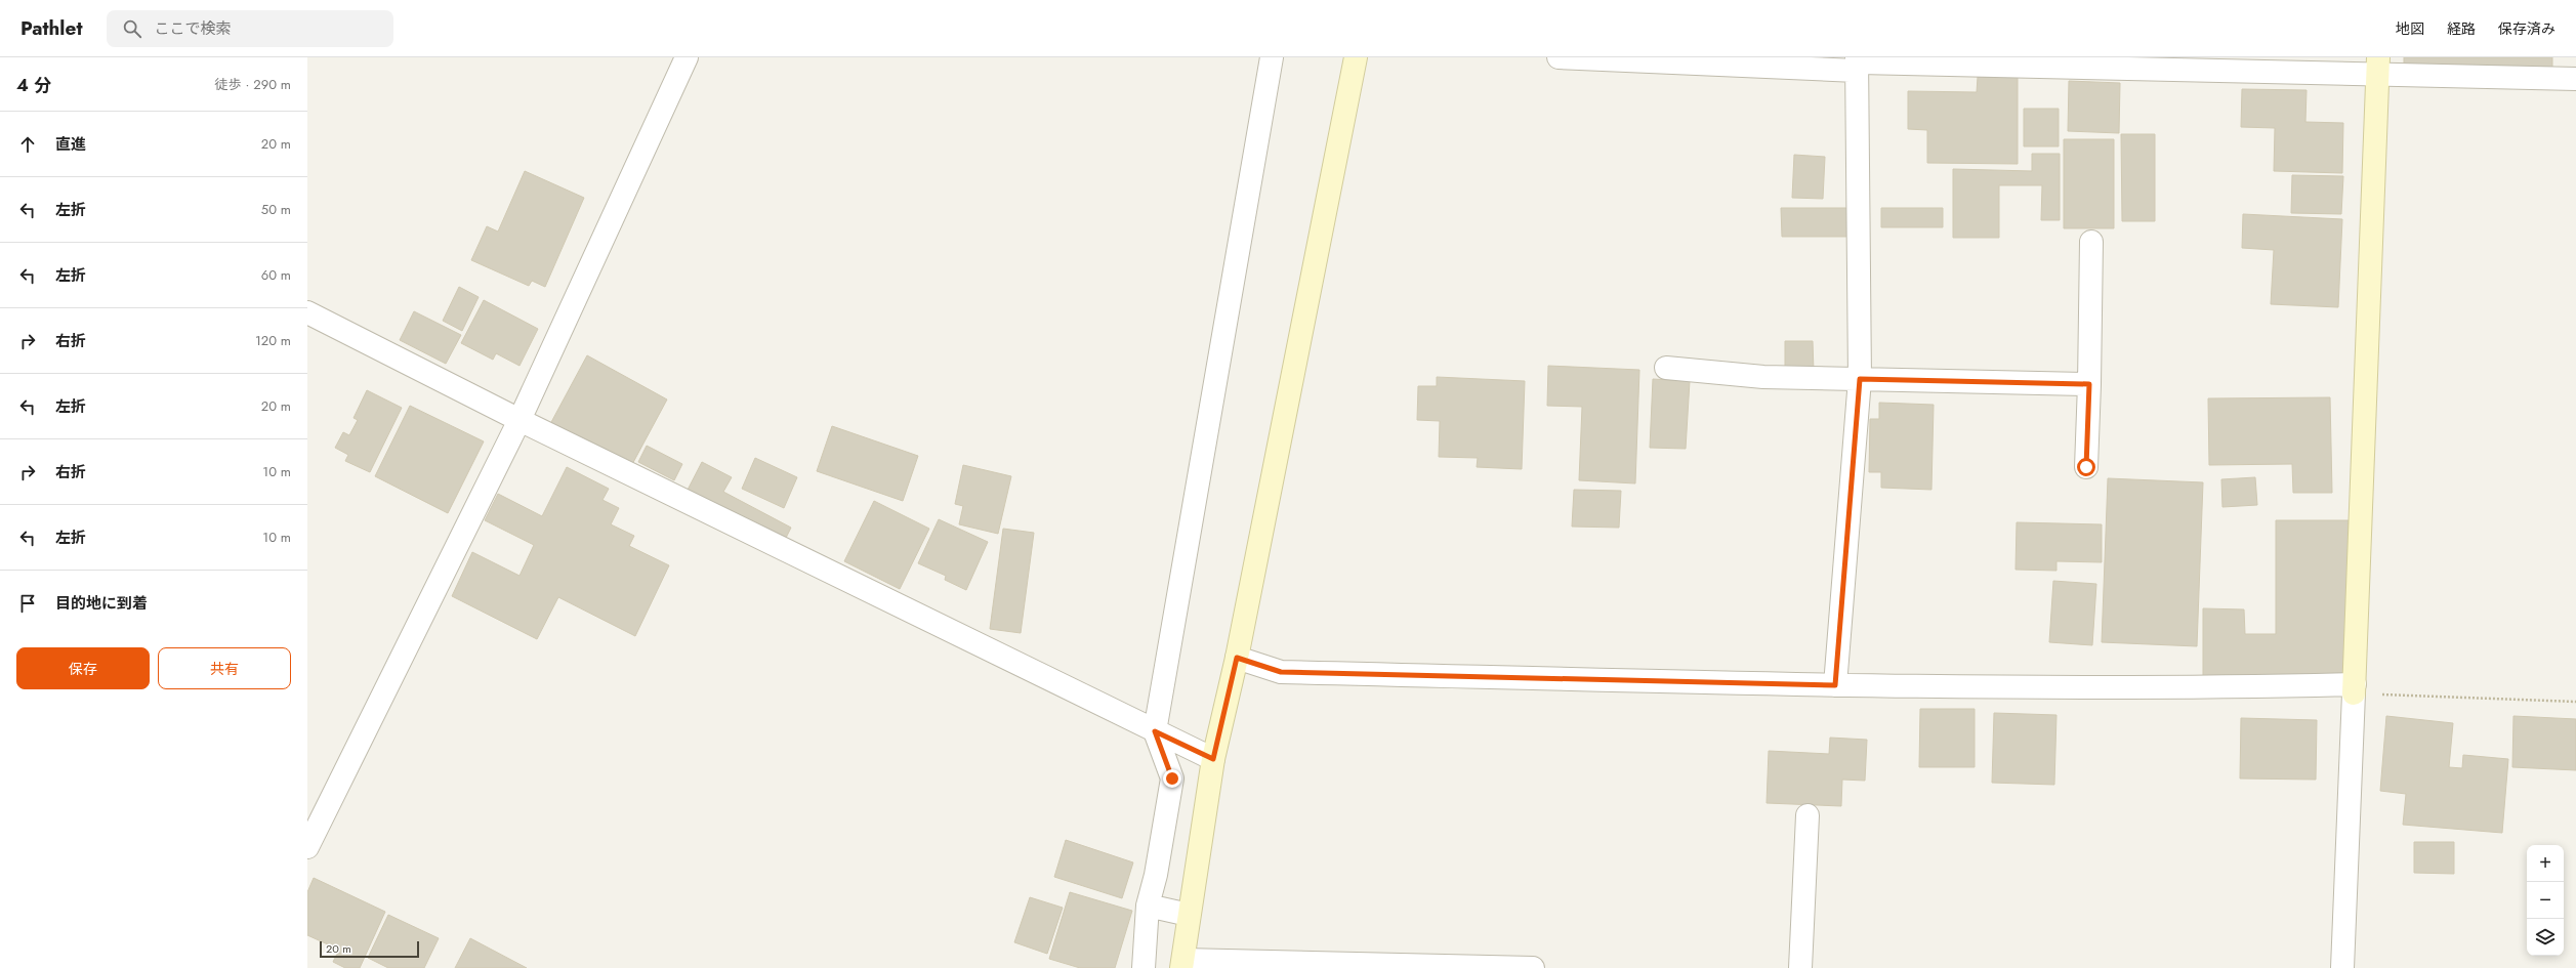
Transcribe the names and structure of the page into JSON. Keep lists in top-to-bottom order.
{
  "scale_bar": "20 m",
  "page": {
    "header": "Pathlet",
    "search": "ここで検索",
    "nav": ["地図", "経路", "保存済み"],
    "heading": ["4 分", "徒歩 · 290 m"],
    "list": [
      ["直進", "20 m"],
      ["左折", "50 m"],
      ["左折", "60 m"],
      ["右折", "120 m"],
      ["左折", "20 m"],
      ["右折", "10 m"],
      ["左折", "10 m"],
      "目的地に到着"
    ],
    "buttons": ["保存", "共有"],
    "map_buttons": ["+", "−"],
    "scale": "20 m"
  }
}
